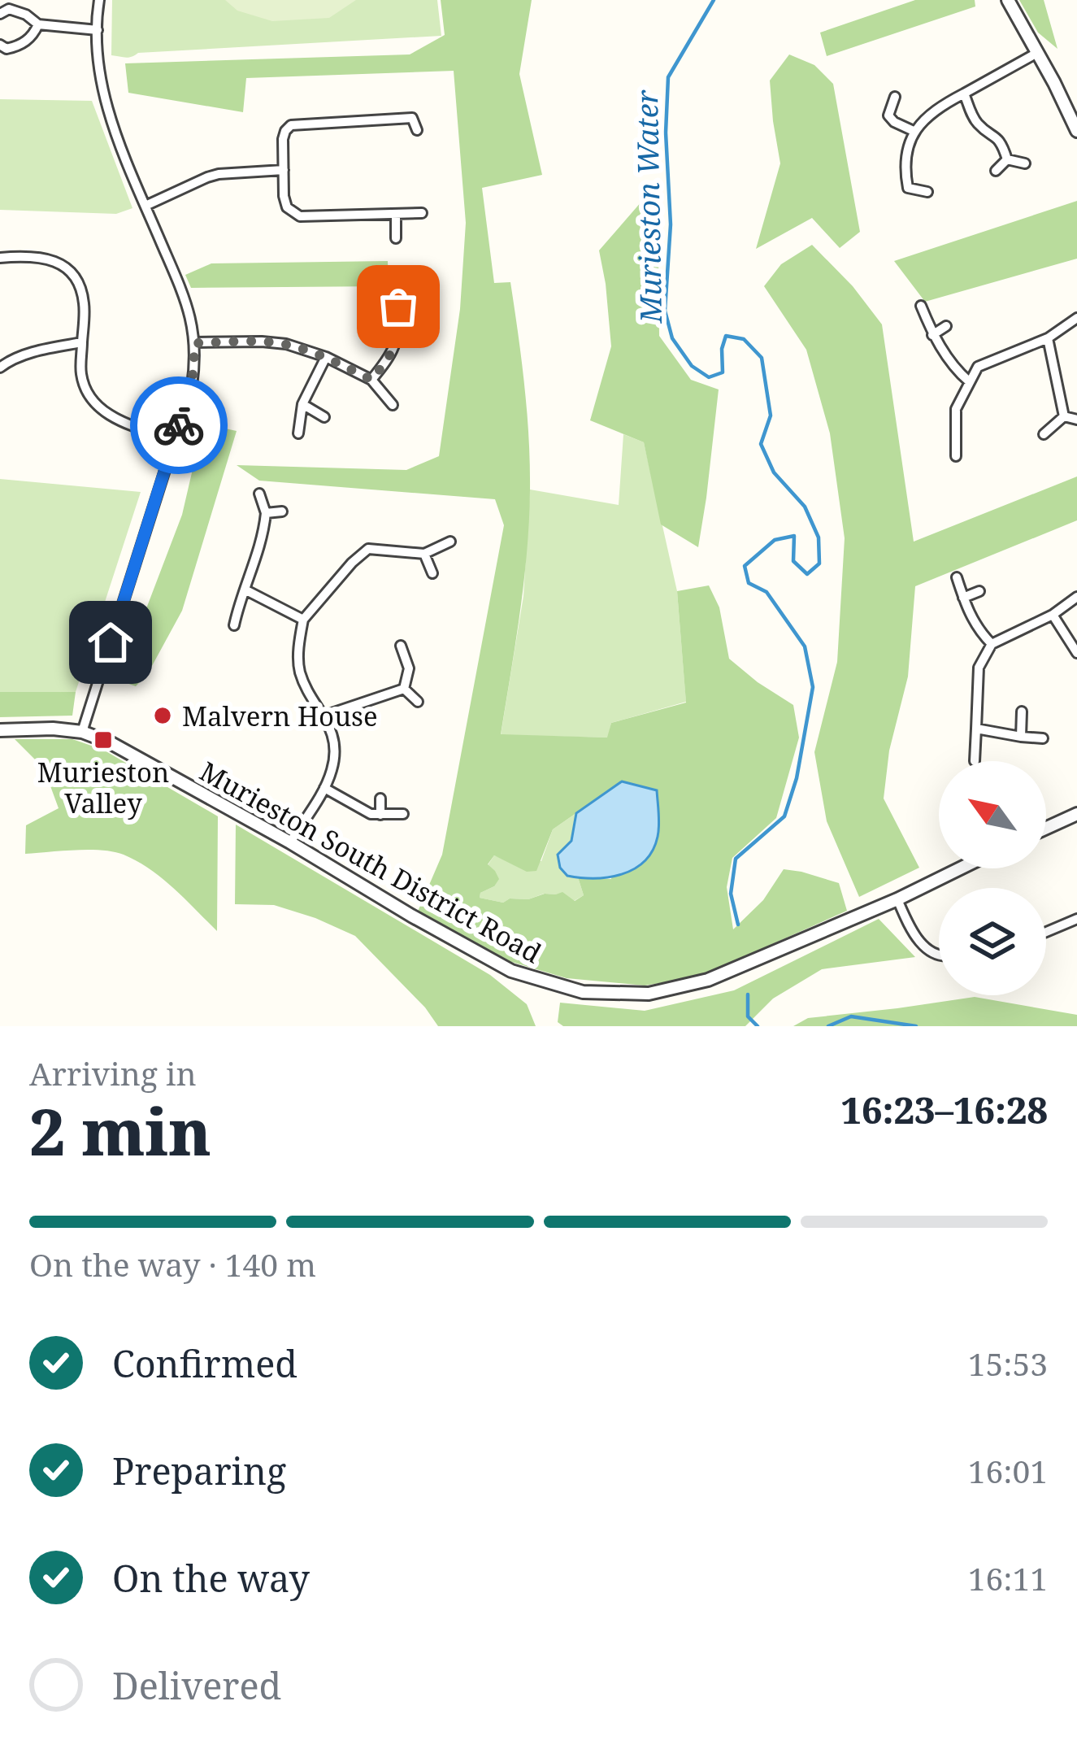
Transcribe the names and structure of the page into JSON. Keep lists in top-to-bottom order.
{
  "streets": {
    "street": ["Murieston South District Road"]
  },
  "water": ["Murieston Water"],
  "places": {
    "other": ["Malvern House"],
    "transit": ["Murieston Valley"]
  },
  "north": "top left",
  "page": {
    "heading": ["2 min", "Arriving in", "16:23–16:28"],
    "bar": "On the way · 140 m",
    "list": [
      ["Confirmed", "15:53"],
      ["Preparing", "16:01"],
      ["On the way", "16:11"],
      "Delivered"
    ]
  }
}
